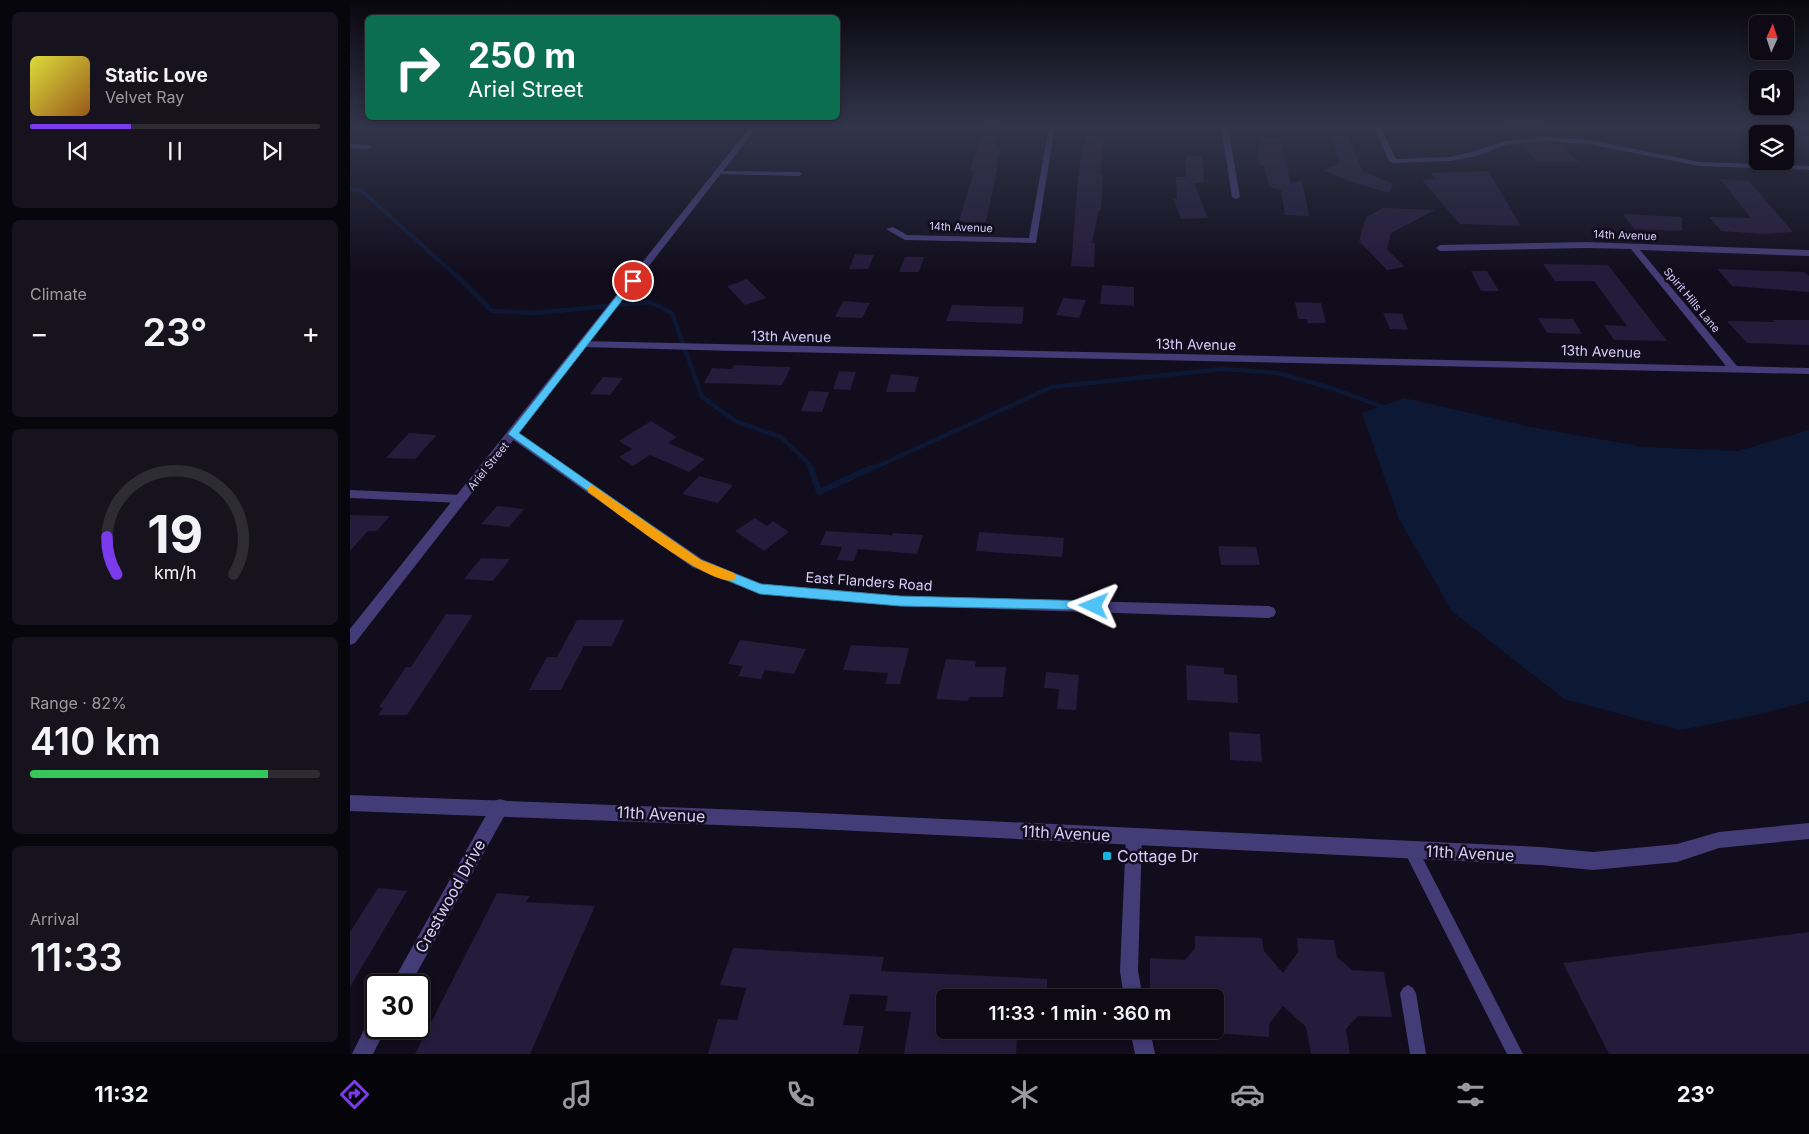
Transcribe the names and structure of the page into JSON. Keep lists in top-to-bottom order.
{
  "streets": {
    "street": [
      "14th Avenue",
      "Spirit Hills Lane",
      "13th Avenue",
      "Ariel Street",
      "East Flanders Road",
      "11th Avenue",
      "Crestwood Drive"
    ]
  },
  "crossings": [
    ["14th Avenue", "Spirit Hills Lane"],
    ["Spirit Hills Lane", "13th Avenue"],
    ["13th Avenue", "Ariel Street"],
    ["Ariel Street", "East Flanders Road"],
    ["11th Avenue", "Crestwood Drive"]
  ],
  "places": {
    "transit": ["Cottage Dr"]
  },
  "north": "top",
  "page": {
    "turn": ["250 m", "Ariel Street"],
    "song": ["Static Love", "Velvet Ray"],
    "tile": [
      "Climate",
      ["Range · 82%", "410 km"],
      ["Arrival", "11:33"]
    ],
    "heat": ["−", "23°", "+"],
    "limit": "30",
    "trip": "11:33 · 1 min · 360 m",
    "tabs": ["11:32", "23°"],
    "gauge": ["19", "km/h"]
  }
}
